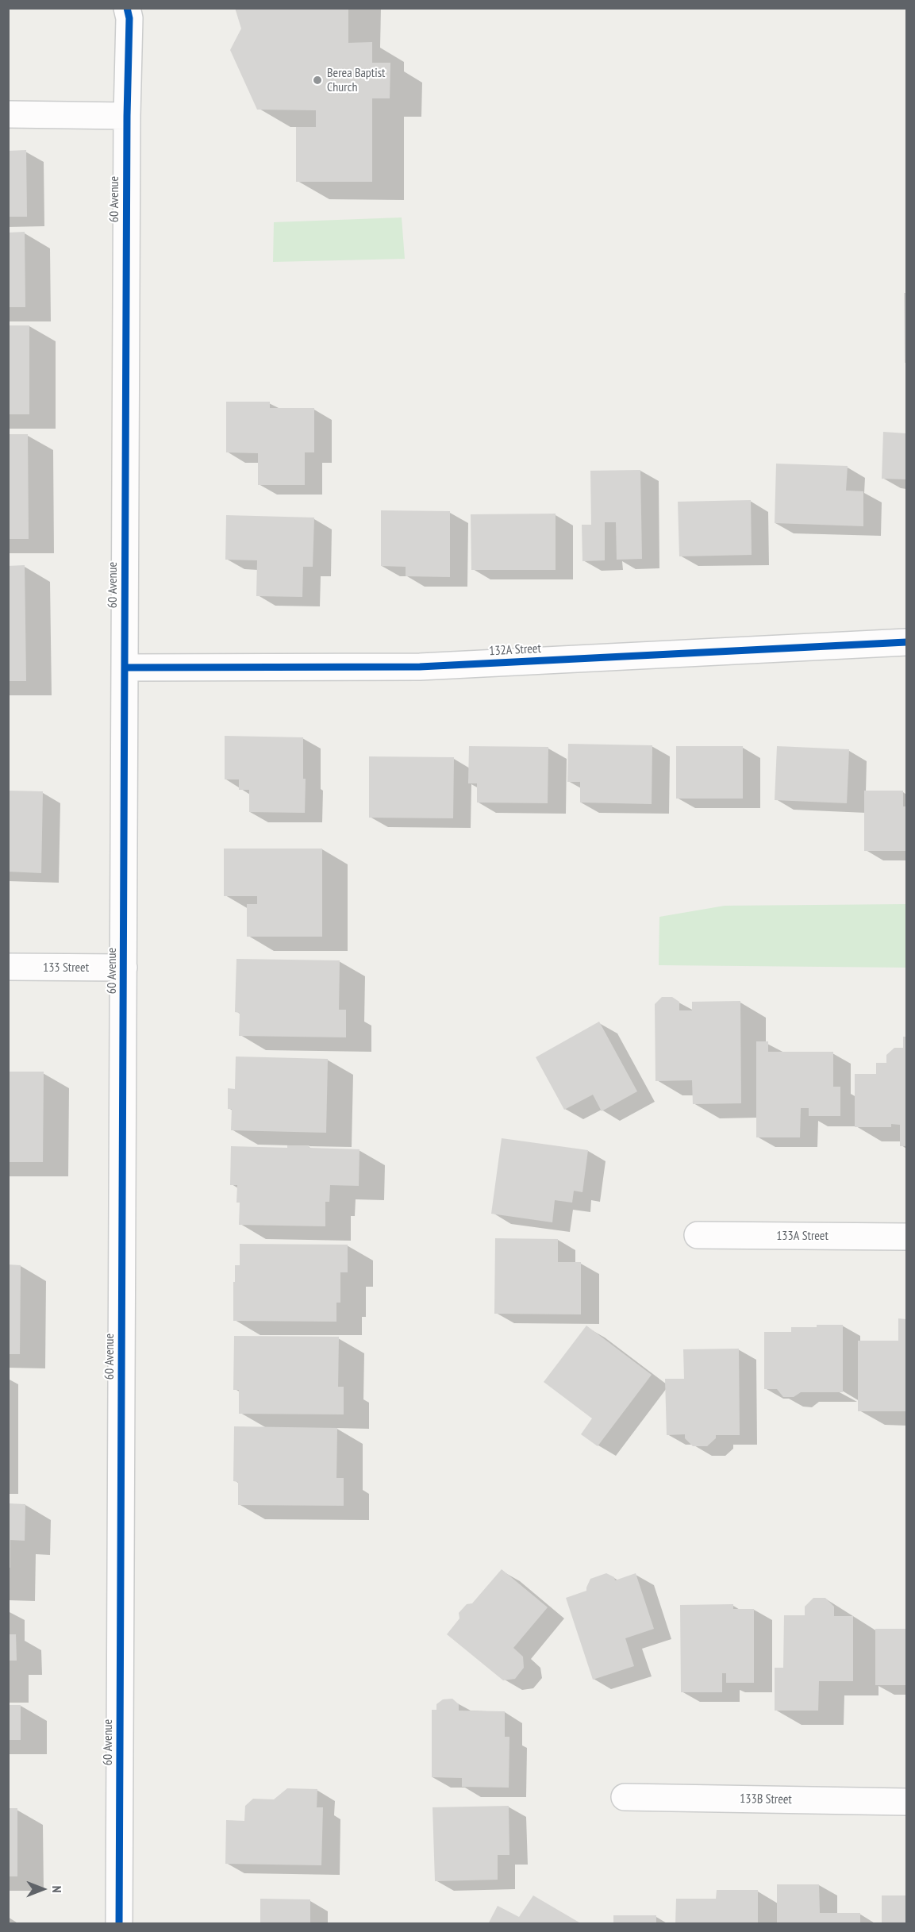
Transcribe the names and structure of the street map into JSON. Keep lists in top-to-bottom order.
{
  "streets": {
    "street": [
      "60 Avenue",
      "132A Street",
      "133 Street",
      "133A Street",
      "133B Street"
    ]
  },
  "crossings": [
    ["60 Avenue", "132A Street"],
    ["60 Avenue", "133 Street"]
  ],
  "places": ["Berea Baptist Church"],
  "north": "right"
}
